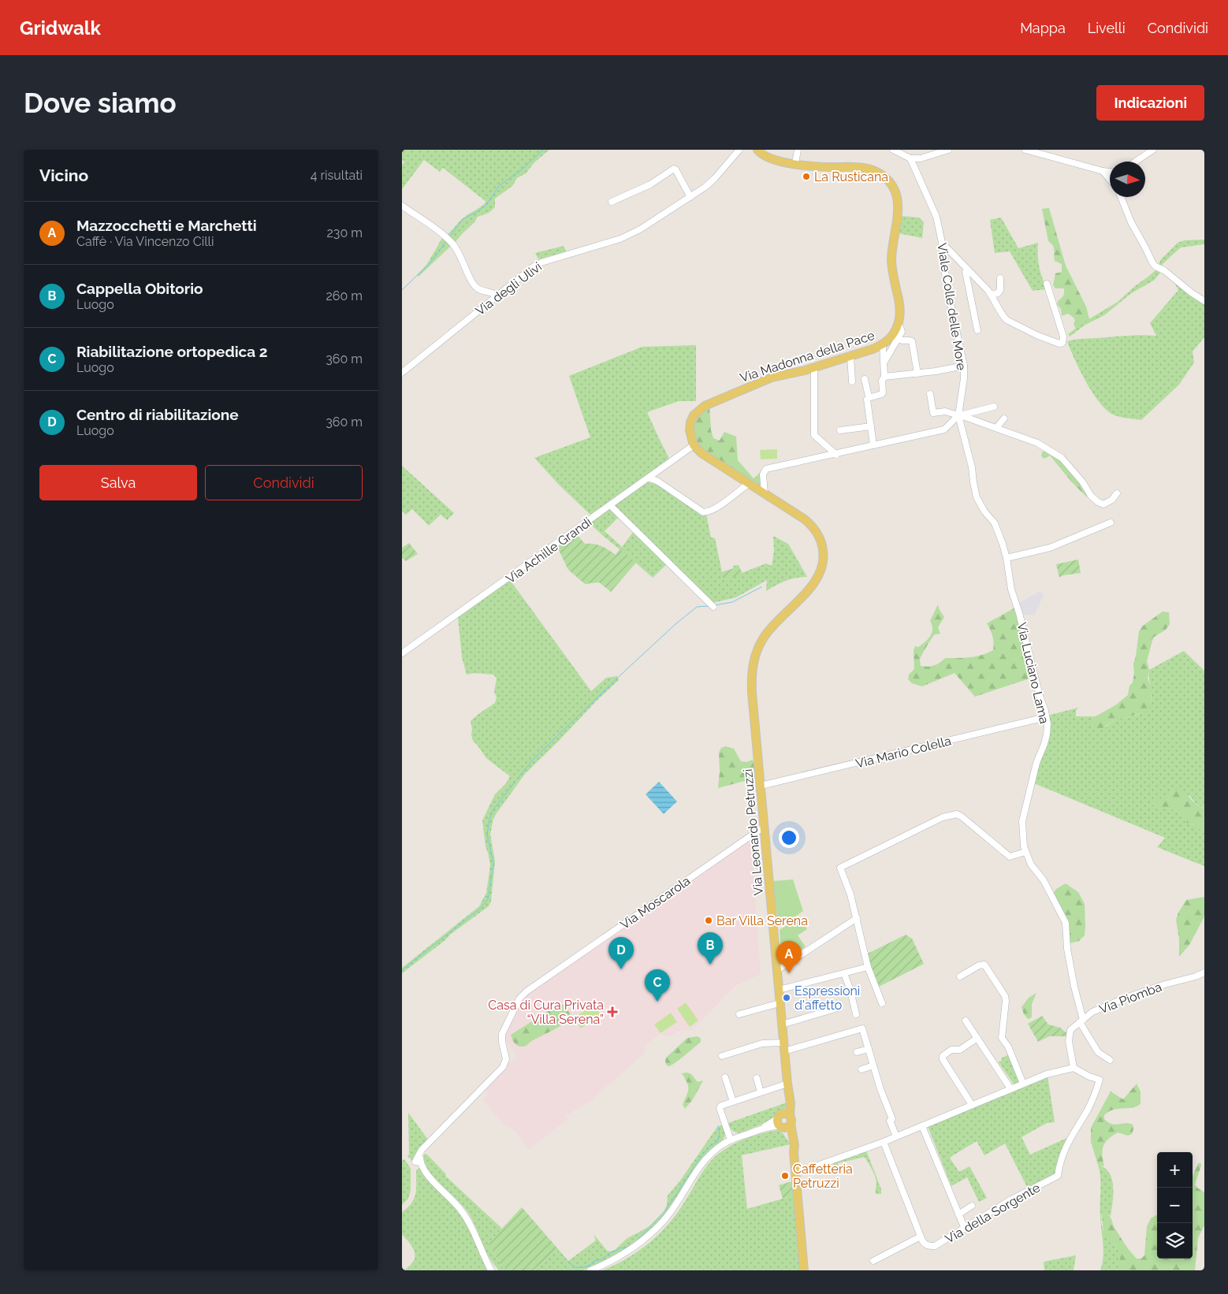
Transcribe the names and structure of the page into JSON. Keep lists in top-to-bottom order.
{
  "streets": {
    "main road": ["Via Madonna della Pace", "Via Leonardo Petruzzi"],
    "street": [
      "Via degli Ulivi",
      "Viale Colle delle More",
      "Via Achille Grandi",
      "Via Luciano Lama",
      "Via Mario Colella",
      "Via Moscarola",
      "Via Piomba",
      "Via della Sorgente"
    ]
  },
  "crossings": [
    ["Viale Colle delle More", "Via Luciano Lama"],
    ["Via Madonna della Pace", "Via Achille Grandi"],
    ["Via Luciano Lama", "Via Mario Colella"],
    ["Via Luciano Lama", "Via Piomba"],
    ["Via Mario Colella", "Via Leonardo Petruzzi"],
    ["Via Leonardo Petruzzi", "Via Moscarola"],
    ["Via Piomba", "Via della Sorgente"]
  ],
  "places": {
    "other": [
      "La Rusticana",
      "Bar Villa Serena",
      "Espressioni d'affetto",
      "Caffetteria Petruzzi"
    ],
    "health": ["Casa di Cura Privata “Villa Serena”"]
  },
  "north": "right",
  "page": {
    "header": "Gridwalk",
    "nav": ["Mappa", "Livelli", "Condividi"],
    "buttons": [
      "Indicazioni",
      ["Salva", "Condividi"]
    ],
    "title": "Dove siamo",
    "heading": ["Vicino", "4 risultati"],
    "list": [
      {
        "mark": "A",
        "name": "Mazzocchetti e Marchetti",
        "note": "Caffè · Via Vincenzo Cilli",
        "value": "230 m"
      },
      {
        "mark": "B",
        "name": "Cappella Obitorio",
        "note": "Luogo",
        "value": "260 m"
      },
      {
        "mark": "C",
        "name": "Riabilitazione ortopedica 2",
        "note": "Luogo",
        "value": "360 m"
      },
      {
        "mark": "D",
        "name": "Centro di riabilitazione",
        "note": "Luogo",
        "value": "360 m"
      }
    ],
    "pins": [
      "B",
      "D",
      "A",
      "C"
    ],
    "map_buttons": ["+", "−"]
  }
}
